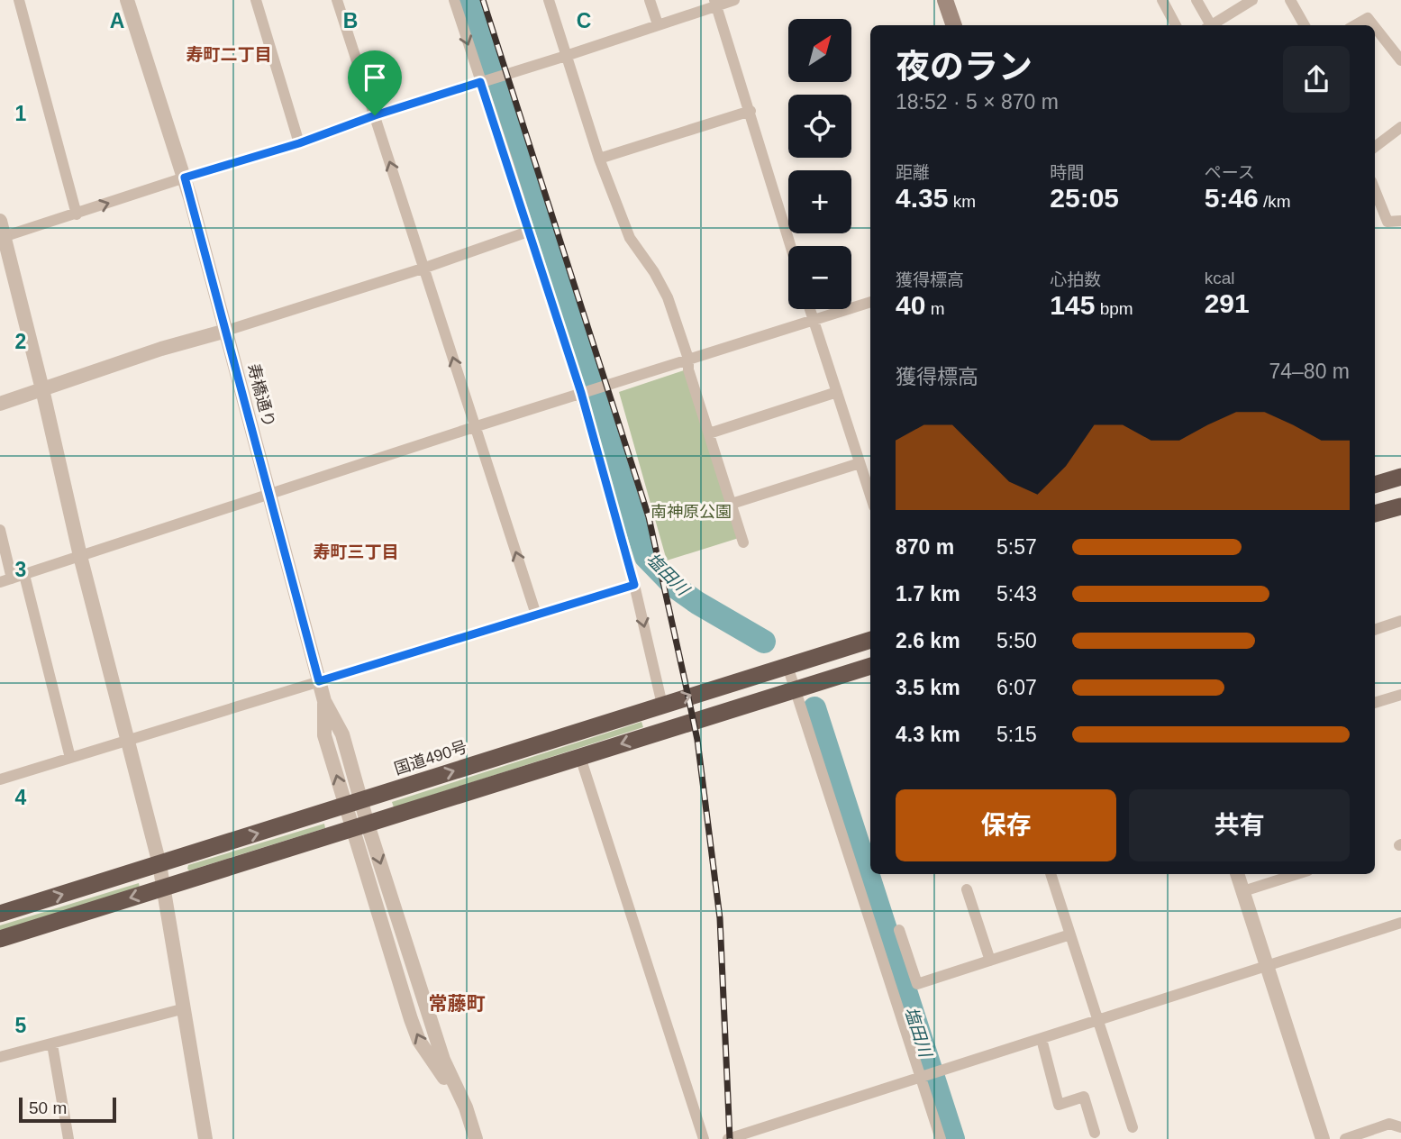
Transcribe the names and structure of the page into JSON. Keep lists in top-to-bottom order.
{
  "streets": {
    "highway": ["国道490号"],
    "street": ["寿橋通り"]
  },
  "crossings": [
    ["寿橋通り", "国道490号"]
  ],
  "districts": ["寿町二丁目", "寿町三丁目", "常藤町"],
  "water": ["塩田川"],
  "parks": ["南神原公園"],
  "scale_bar": "50 m",
  "north": "top right",
  "page": {
    "map_buttons": ["+", "−"],
    "heading": ["夜のラン", "18:52 · 5 × 870 m"],
    "stats": [
      ["距離", "4.35 km"],
      ["時間", "25:05"],
      ["ペース", "5:46 /km"],
      ["獲得標高", "40 m"],
      ["心拍数", "145 bpm"],
      ["kcal", "291"]
    ],
    "chart": ["獲得標高", "74–80 m"],
    "list": [
      {
        "name": "870 m",
        "note": "5:57"
      },
      {
        "name": "1.7 km",
        "note": "5:43"
      },
      {
        "name": "2.6 km",
        "note": "5:50"
      },
      {
        "name": "3.5 km",
        "note": "6:07"
      },
      {
        "name": "4.3 km",
        "note": "5:15"
      }
    ],
    "buttons": ["保存", "共有"],
    "scale": "50 m"
  },
  "grid": {
    "columns": ["A", "B", "C"],
    "rows": [
      "1",
      "2",
      "3",
      "4",
      "5"
    ]
  }
}
